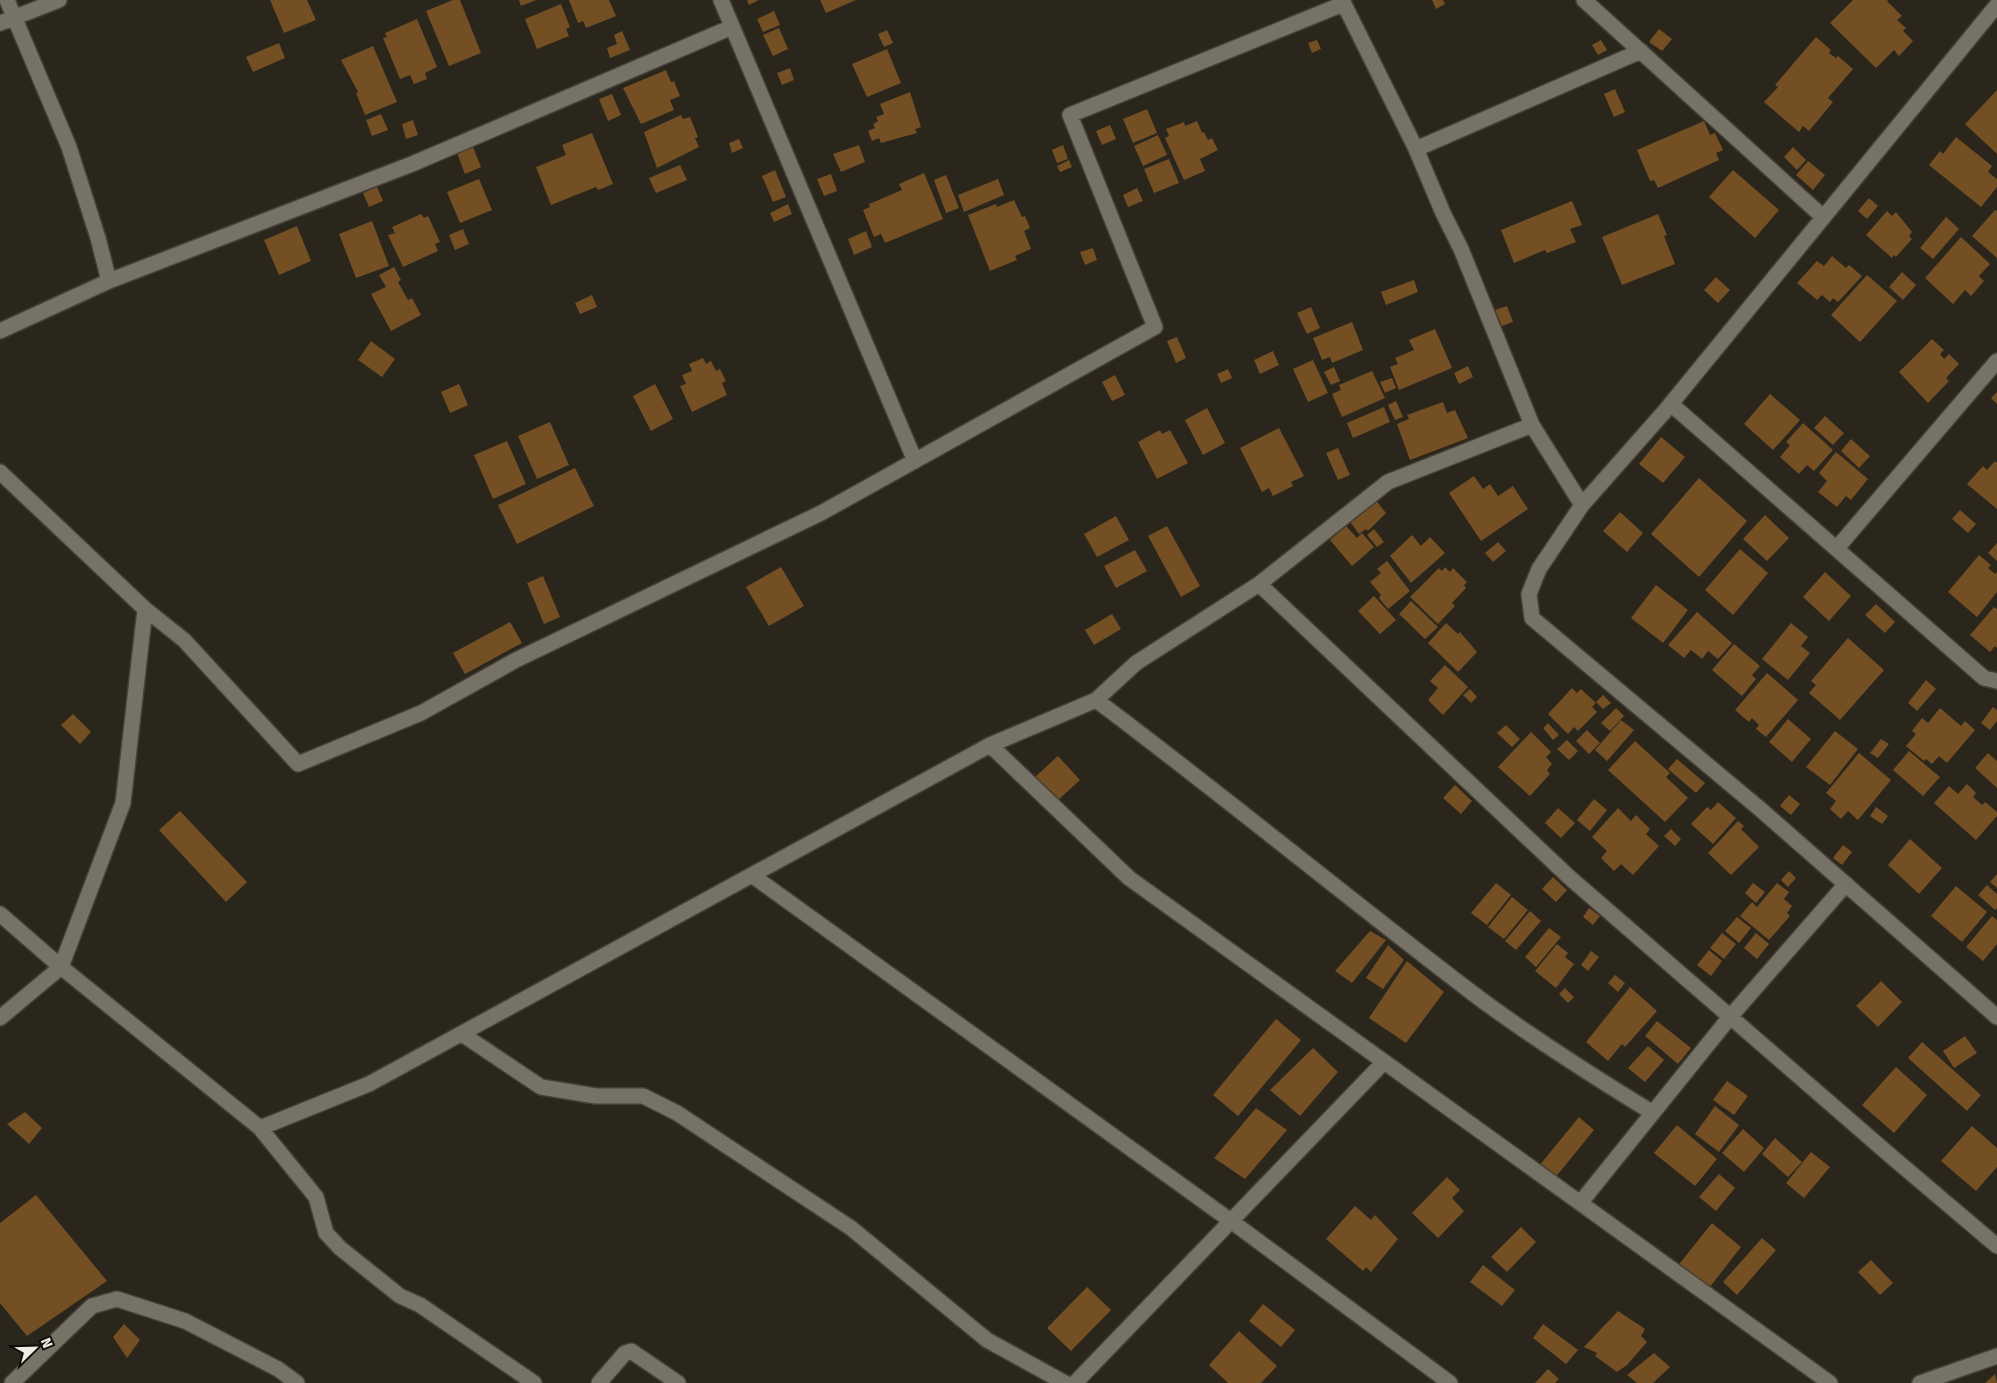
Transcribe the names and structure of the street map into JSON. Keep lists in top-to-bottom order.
{
  "north": "top right"
}
